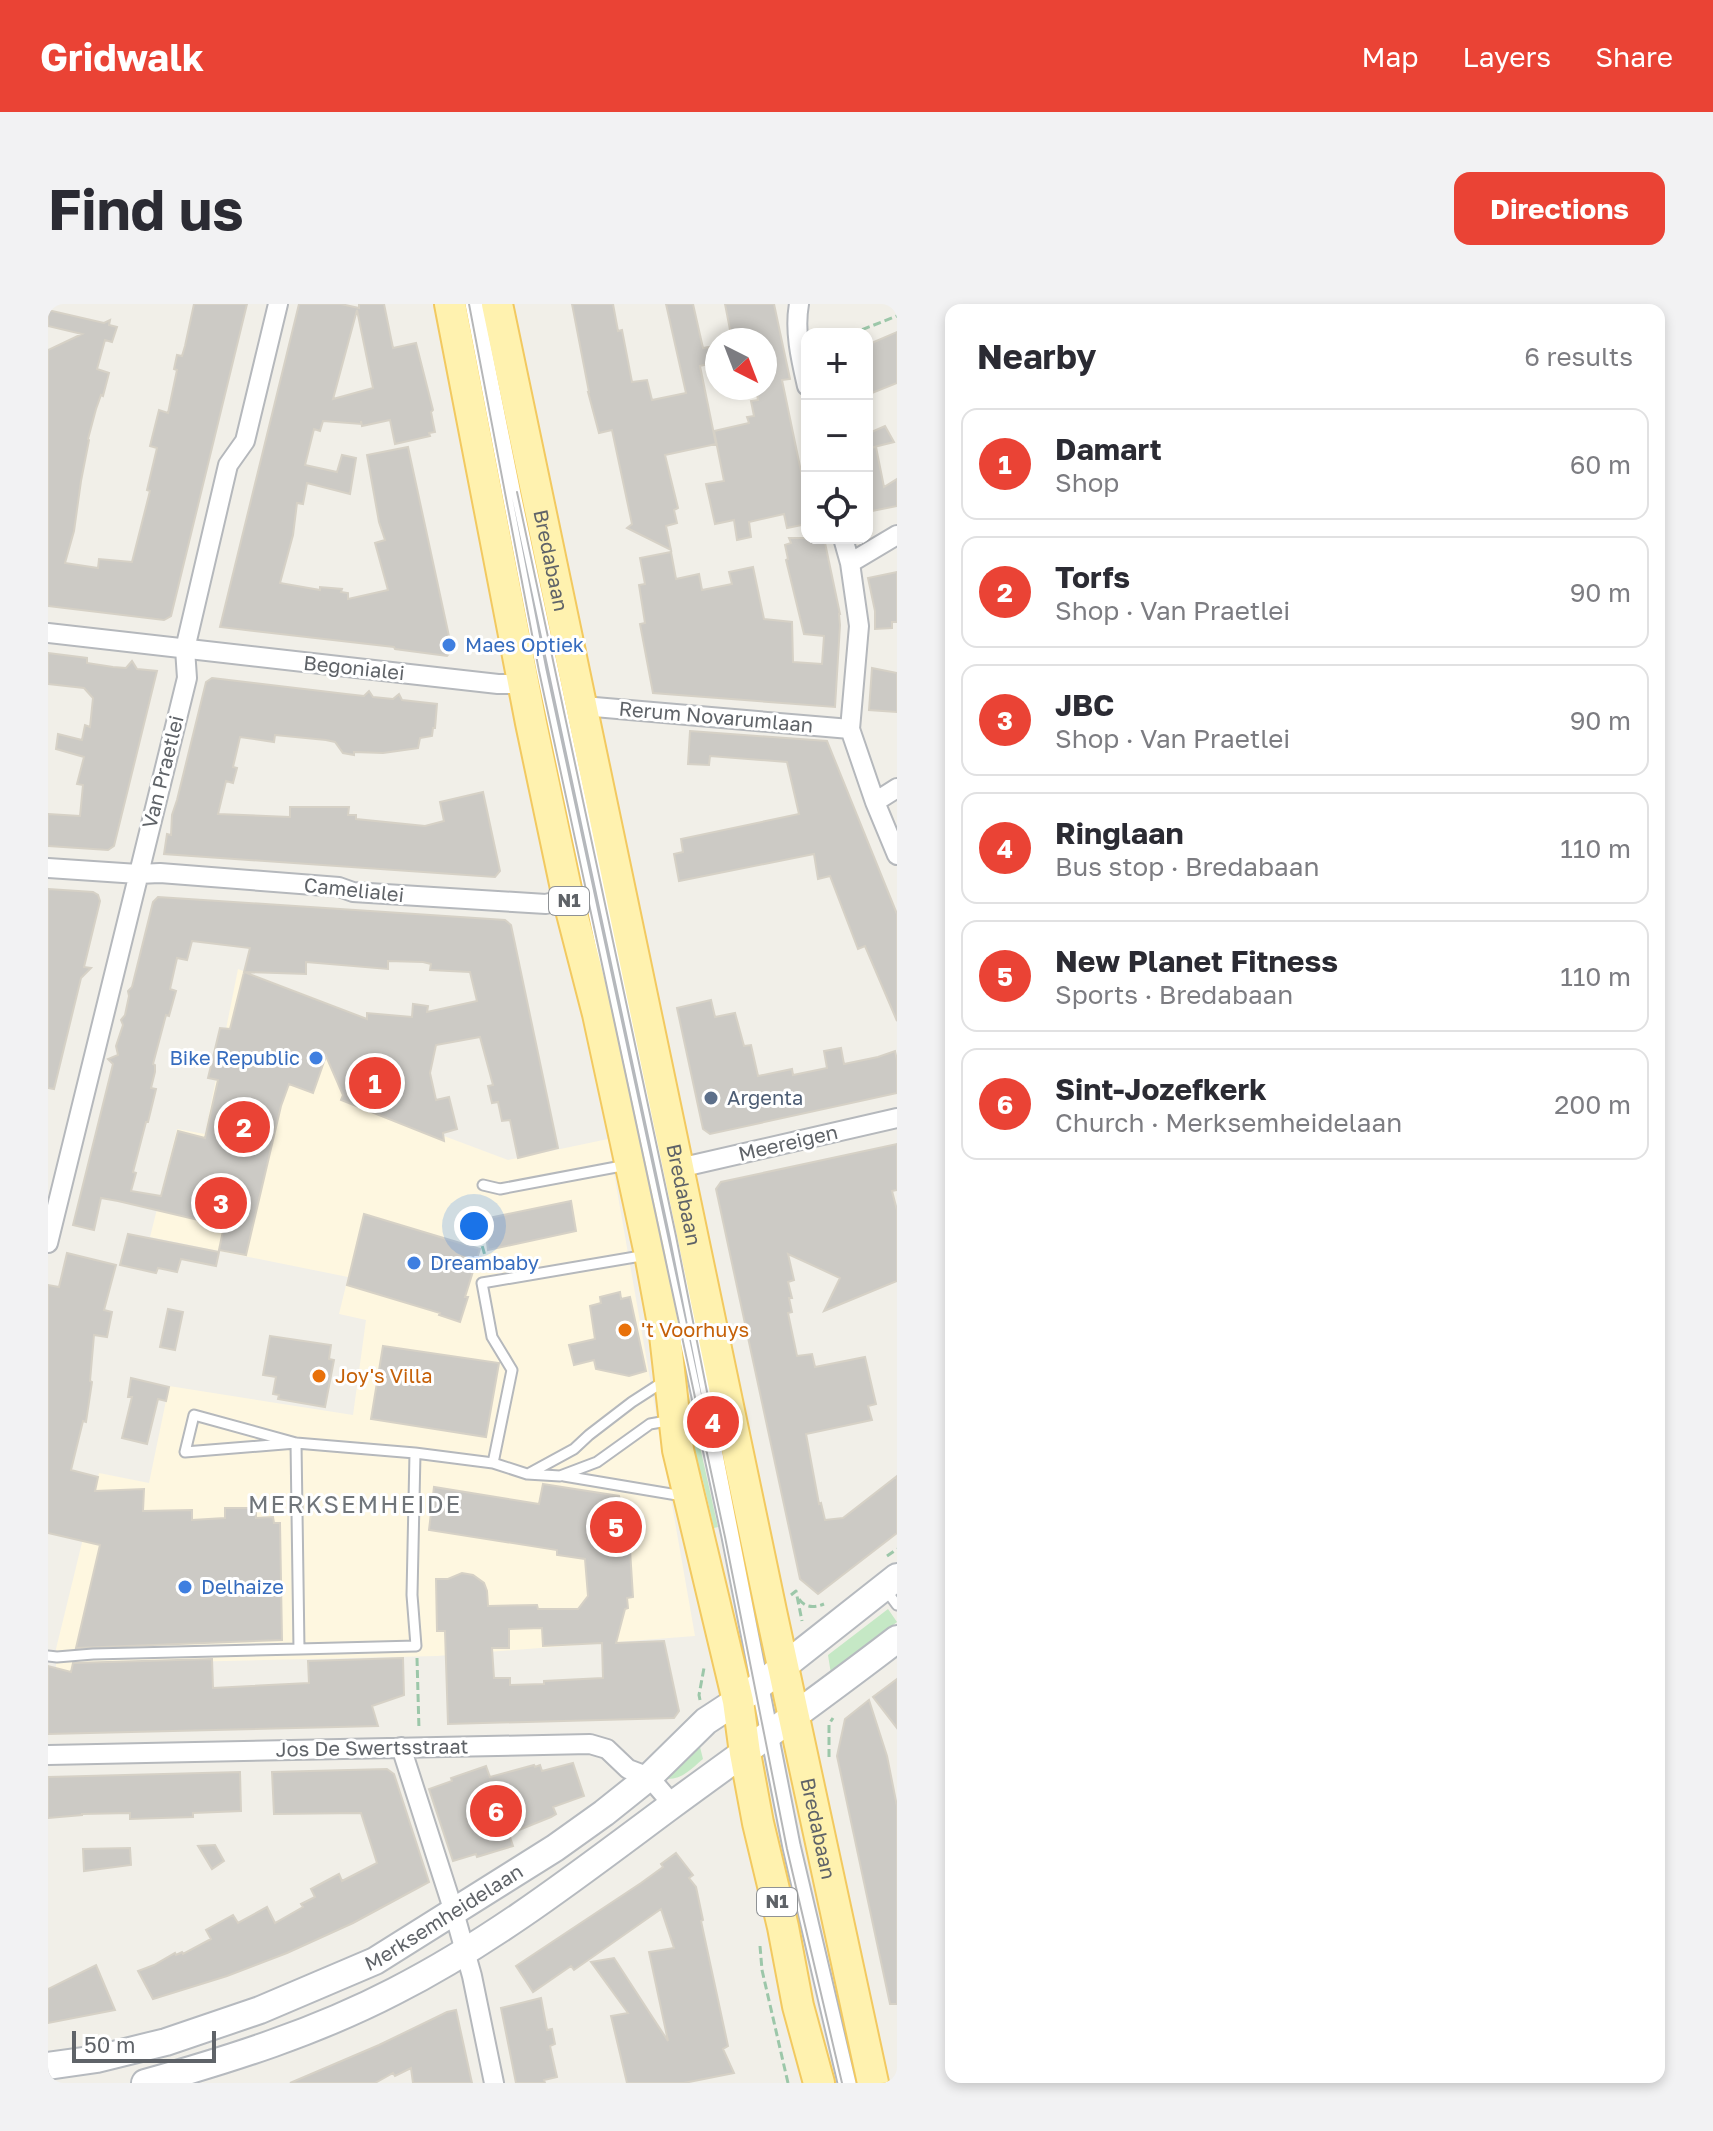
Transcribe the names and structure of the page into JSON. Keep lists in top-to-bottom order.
{
  "streets": {
    "main road": ["Bredabaan", "N1"],
    "street": [
      "Begonialei",
      "Rerum Novarumlaan",
      "Van Praetlei",
      "Camelialei",
      "Meereigen",
      "Jos De Swertsstraat",
      "Merksemheidelaan"
    ]
  },
  "crossings": [
    ["Bredabaan", "Begonialei"],
    ["Bredabaan", "Rerum Novarumlaan"],
    ["Bredabaan", "Camelialei"],
    ["Bredabaan", "Meereigen"],
    ["Bredabaan", "Merksemheidelaan"],
    ["Begonialei", "Van Praetlei"],
    ["Van Praetlei", "Camelialei"],
    ["Jos De Swertsstraat", "Merksemheidelaan"]
  ],
  "districts": ["MERKSEMHEIDE"],
  "places": [
    "Maes Optiek",
    "Bike Republic",
    "Argenta",
    "Dreambaby",
    "'t Voorhuys",
    "Joy's Villa",
    "Delhaize"
  ],
  "scale_bar": "50 m",
  "north": "bottom right",
  "page": {
    "header": "Gridwalk",
    "nav": ["Map", "Layers", "Share"],
    "buttons": "Directions",
    "title": "Find us",
    "heading": ["Nearby", "6 results"],
    "map_buttons": ["+", "−"],
    "list": [
      {
        "mark": "1",
        "name": "Damart",
        "note": "Shop",
        "value": "60 m"
      },
      {
        "mark": "2",
        "name": "Torfs",
        "note": "Shop · Van Praetlei",
        "value": "90 m"
      },
      {
        "mark": "3",
        "name": "JBC",
        "note": "Shop · Van Praetlei",
        "value": "90 m"
      },
      {
        "mark": "4",
        "name": "Ringlaan",
        "note": "Bus stop · Bredabaan",
        "value": "110 m"
      },
      {
        "mark": "5",
        "name": "New Planet Fitness",
        "note": "Sports · Bredabaan",
        "value": "110 m"
      },
      {
        "mark": "6",
        "name": "Sint-Jozefkerk",
        "note": "Church · Merksemheidelaan",
        "value": "200 m"
      }
    ],
    "pins": [
      "1",
      "2",
      "3",
      "4",
      "5",
      "6"
    ],
    "scale": "50 m"
  }
}
